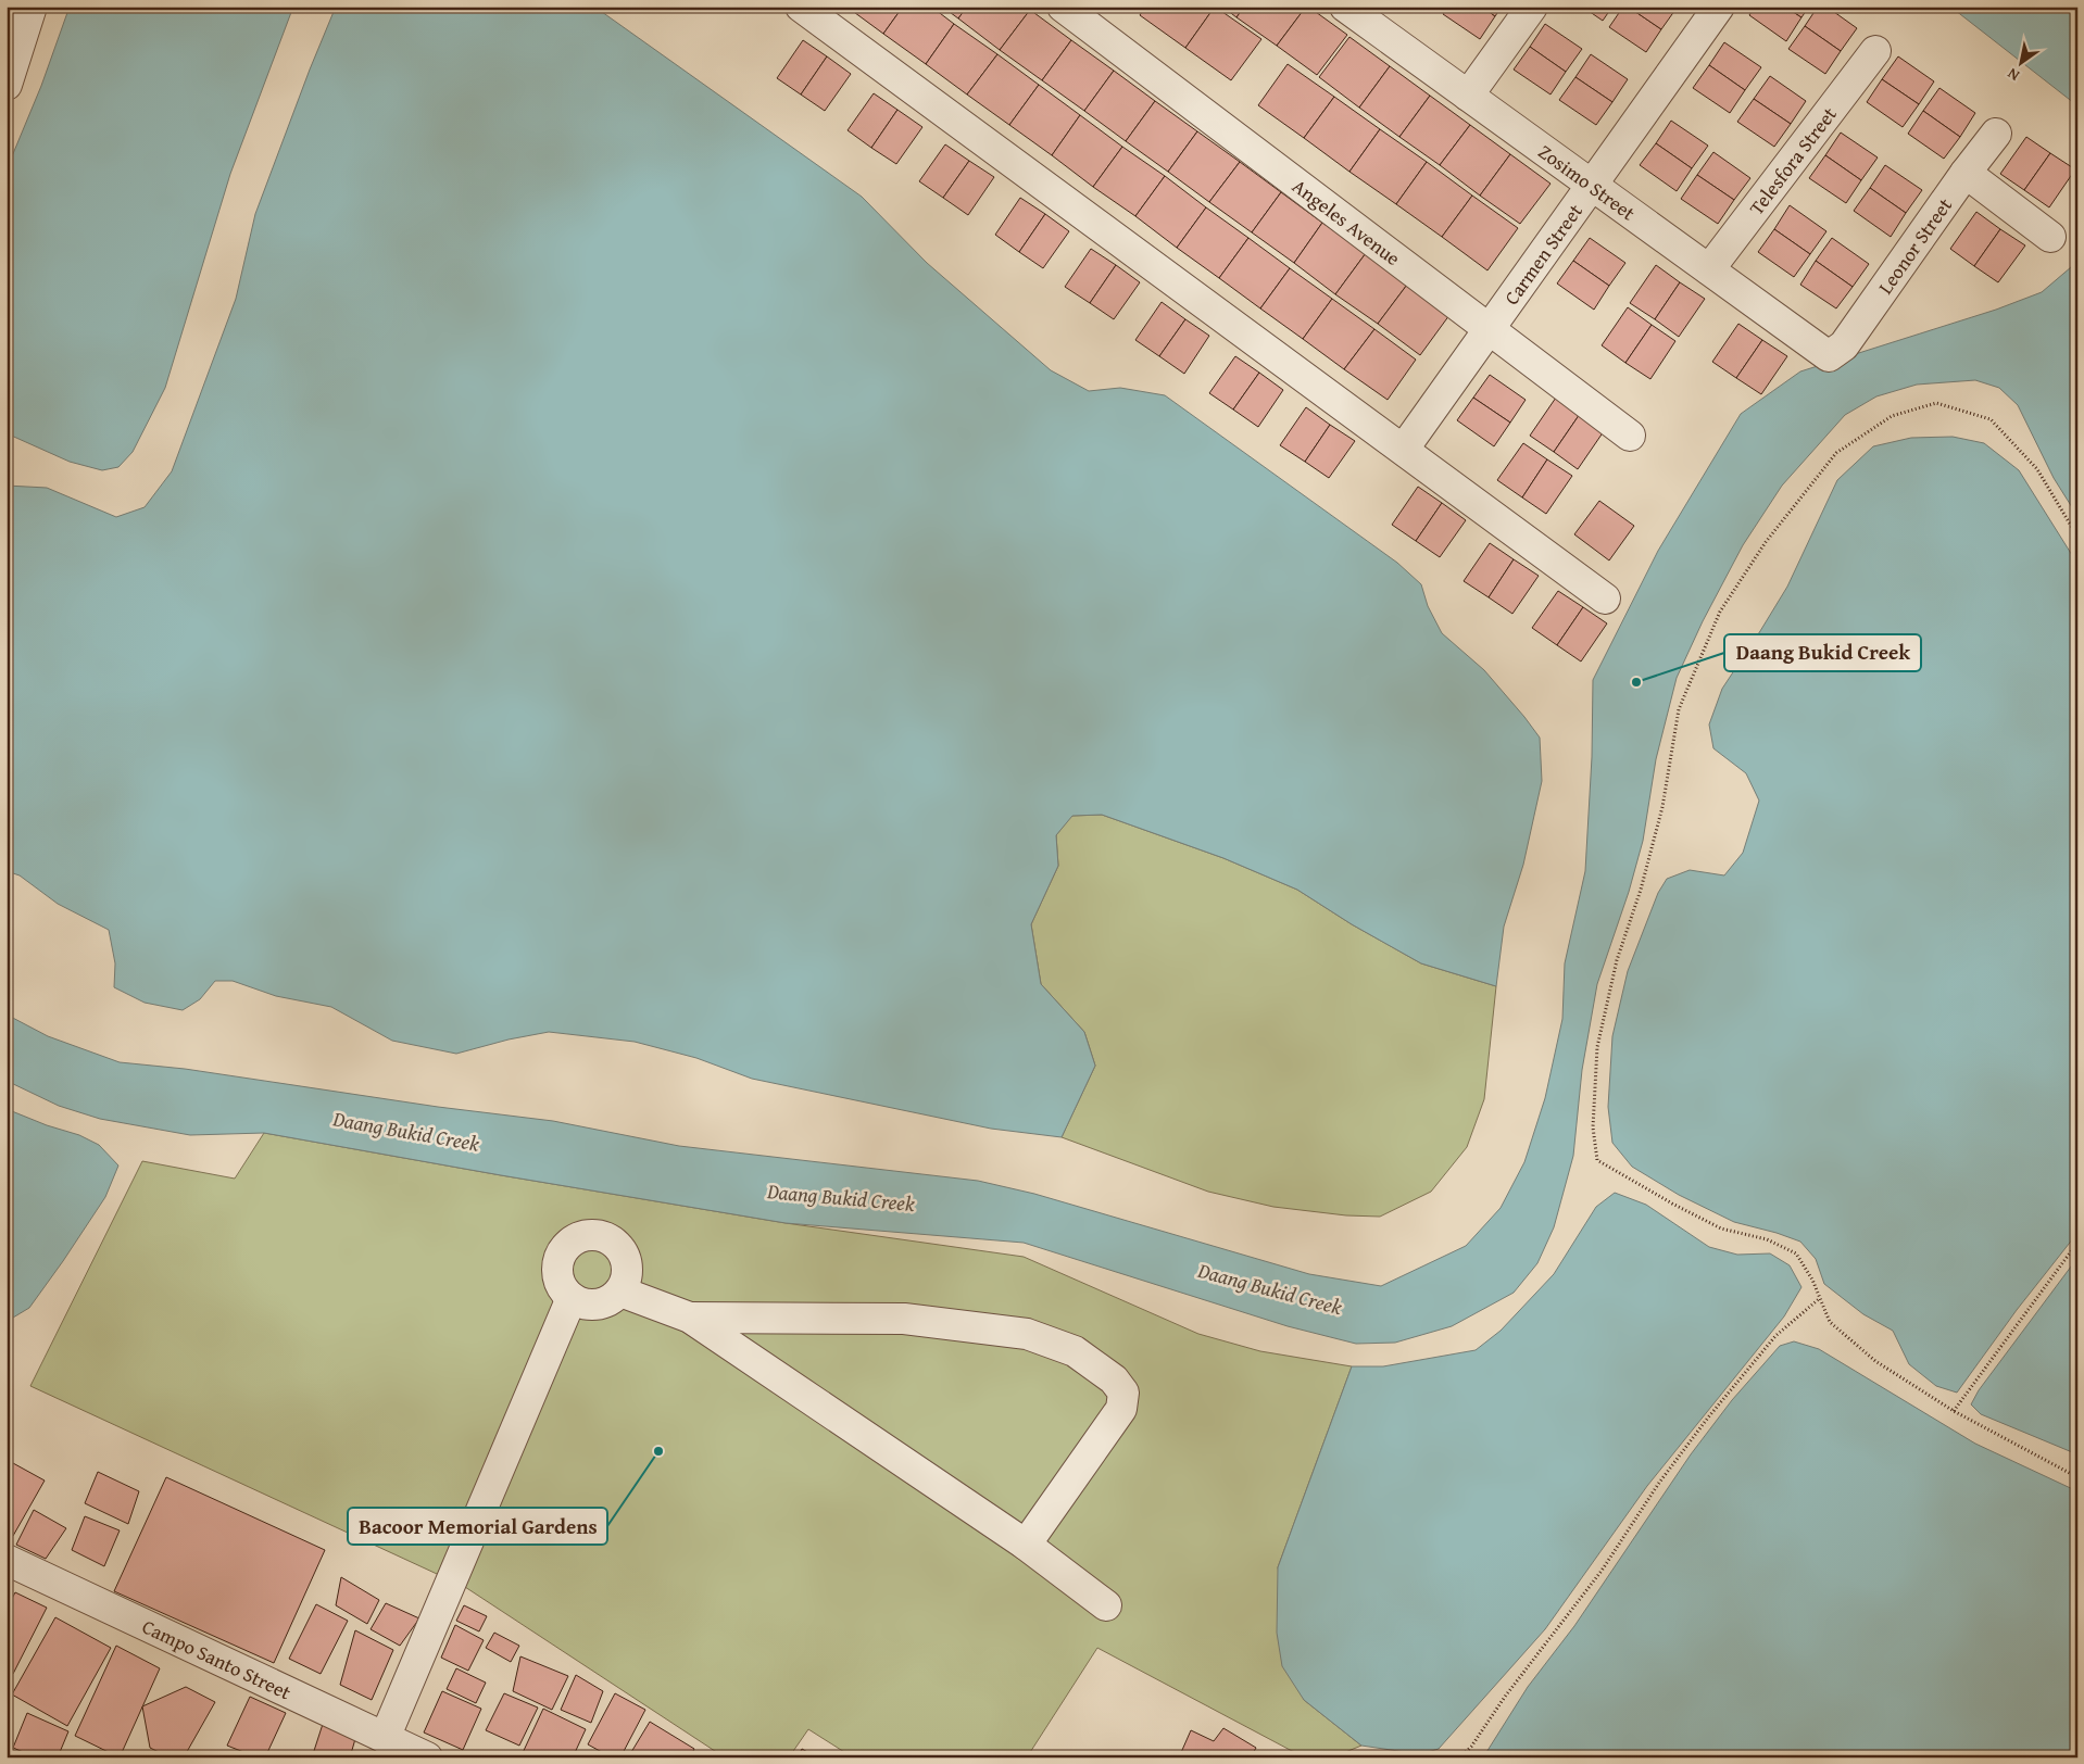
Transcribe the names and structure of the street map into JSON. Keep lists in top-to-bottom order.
{
  "streets": {
    "street": [
      "Telesfora Street",
      "Zosimo Street",
      "Angeles Avenue",
      "Leonor Street",
      "Carmen Street",
      "Campo Santo Street"
    ]
  },
  "crossings": [
    ["Telesfora Street", "Zosimo Street"],
    ["Zosimo Street", "Leonor Street"],
    ["Zosimo Street", "Carmen Street"],
    ["Angeles Avenue", "Carmen Street"]
  ],
  "water": ["Daang Bukid Creek"],
  "places": ["Daang Bukid Creek", "Bacoor Memorial Gardens"],
  "north": "bottom left"
}
